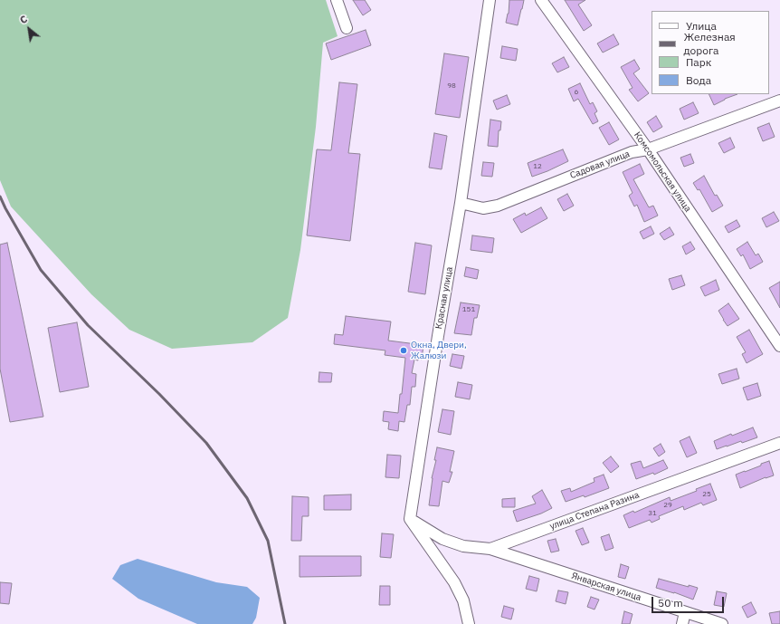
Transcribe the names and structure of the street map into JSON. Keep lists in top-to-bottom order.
{
  "streets": {
    "street": [
      "Садовая улица",
      "Комсомольская улица",
      "Красная улица",
      "улица Степана Разина",
      "Январская улица"
    ]
  },
  "crossings": [
    ["Садовая улица", "Комсомольская улица"],
    ["Садовая улица", "Красная улица"],
    ["Красная улица", "улица Степана Разина"],
    ["улица Степана Разина", "Январская улица"]
  ],
  "places": ["Окна, Двери, Жалюзи"],
  "house_numbers": [
    "98",
    "6",
    "12",
    "151",
    "25",
    "29",
    "31"
  ],
  "legend": [
    "Улица",
    "Железная дорога",
    "Парк",
    "Вода"
  ],
  "scale_bar": "50 m",
  "north": "top left"
}
